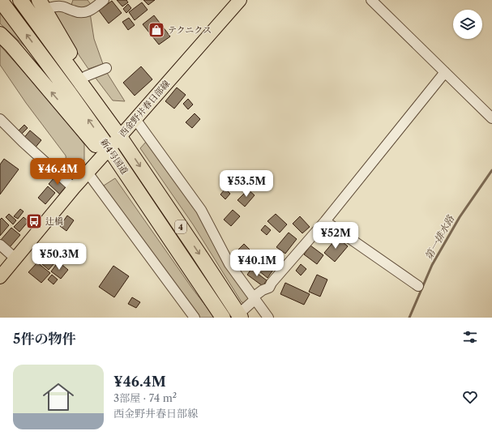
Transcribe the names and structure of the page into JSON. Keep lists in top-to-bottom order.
{
  "streets": {
    "highway": ["新4号国道", "4"],
    "main road": ["西金野井春日部線"]
  },
  "crossings": [
    ["西金野井春日部線", "新4号国道"],
    ["西金野井春日部線", "4"],
    ["新4号国道", "4"]
  ],
  "water": ["第一排水路"],
  "places": {
    "shop": ["テクニクス"],
    "bus stop": ["辻橋"]
  },
  "page": {
    "price": [
      "¥46.4M",
      "¥53.5M",
      "¥52M",
      "¥50.3M",
      "¥40.1M"
    ],
    "heading": "5件の物件",
    "list": [
      {
        "name": "¥46.4M",
        "note": "3部屋 · 74 m² · 西金野井春日部線"
      }
    ]
  }
}
